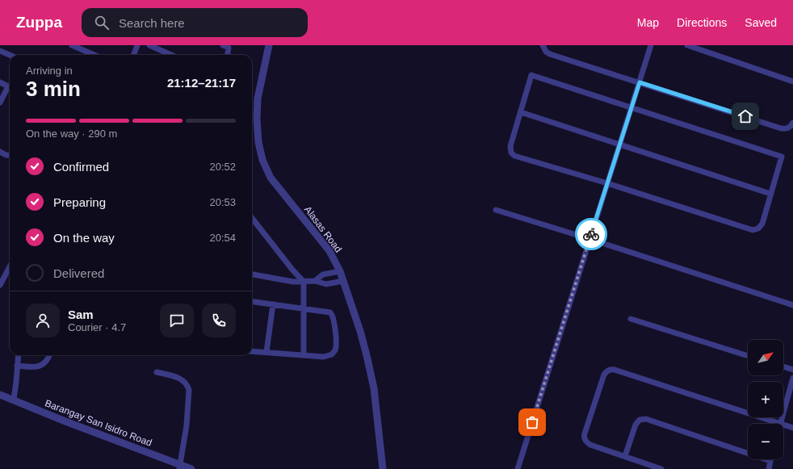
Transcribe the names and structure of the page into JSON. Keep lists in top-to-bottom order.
{
  "streets": {
    "street": ["Alasas Road", "Barangay San Isidro Road"]
  },
  "north": "top right",
  "page": {
    "header": "Zuppa",
    "search": "Search here",
    "nav": ["Map", "Directions", "Saved"],
    "heading": ["3 min", "Arriving in", "21:12–21:17"],
    "panel": ["Sam", "Courier · 4.7"],
    "bar": "On the way · 290 m",
    "list": [
      ["Confirmed", "20:52"],
      ["Preparing", "20:53"],
      ["On the way", "20:54"],
      "Delivered"
    ],
    "map_buttons": ["+", "−"]
  }
}
